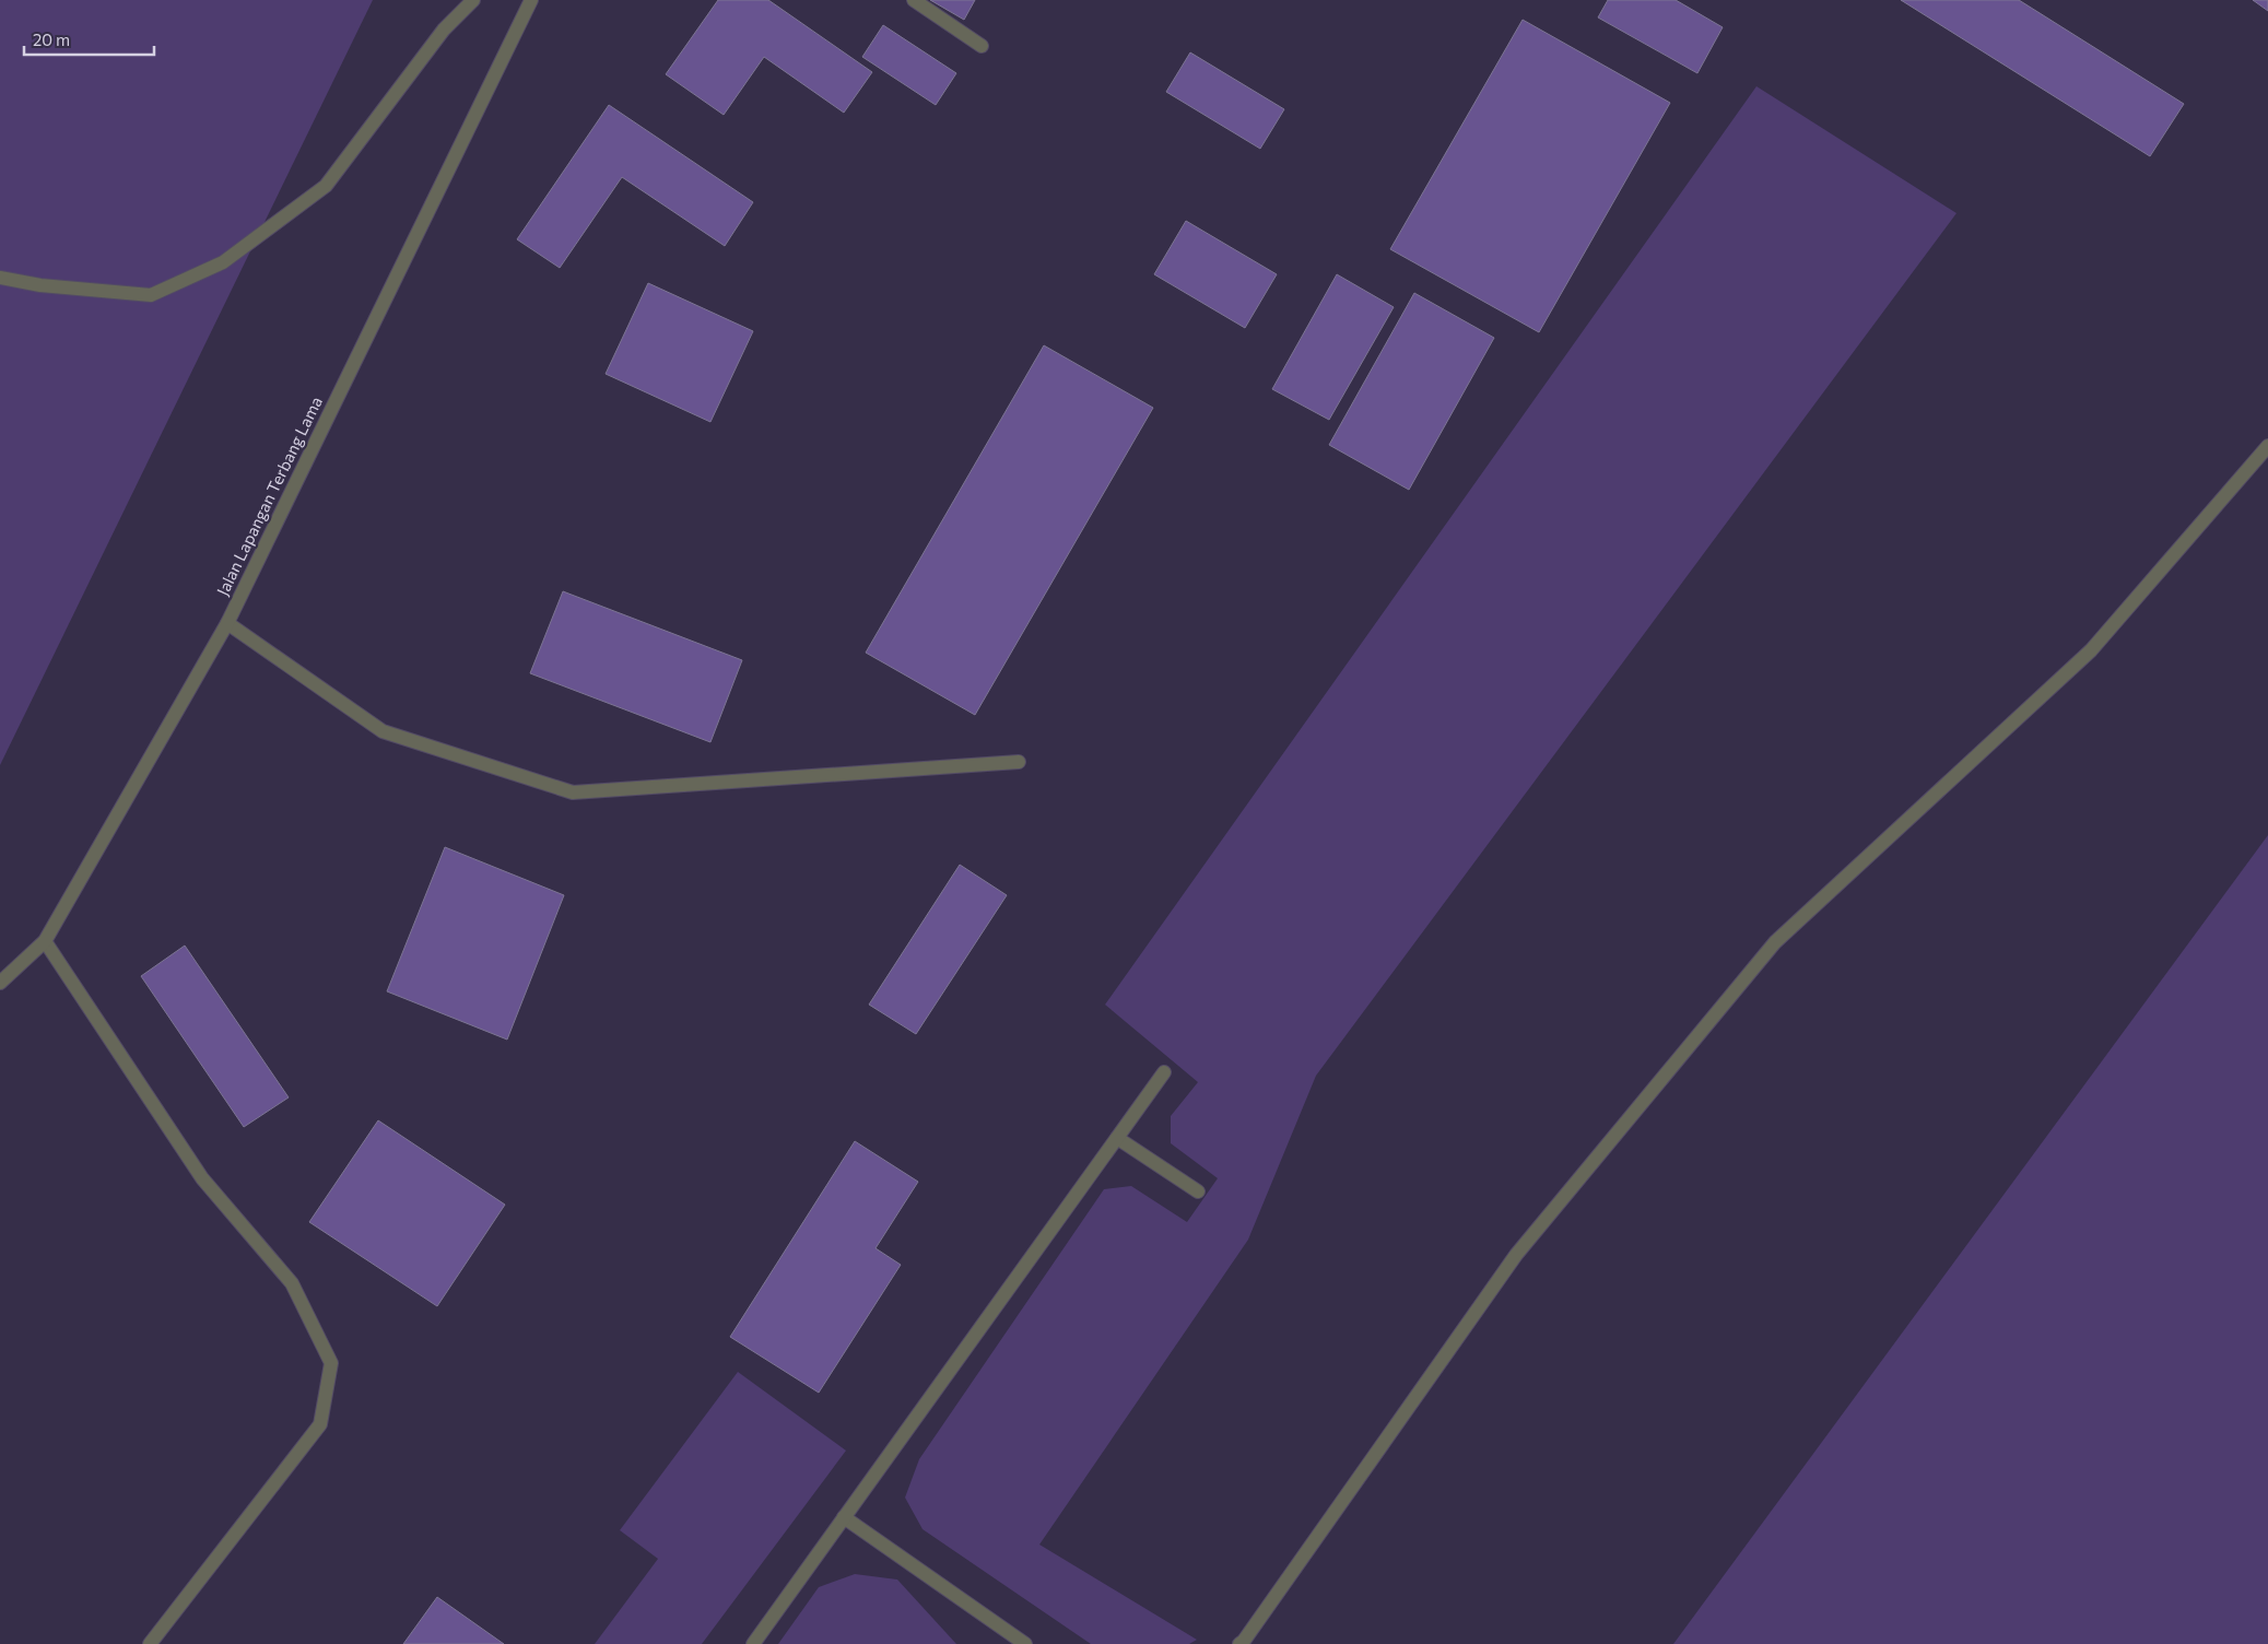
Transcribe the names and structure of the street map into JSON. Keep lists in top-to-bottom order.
{
  "streets": {
    "street": ["Jalan Lapangan Terbang Lama"]
  },
  "scale_bar": "20 m"
}
